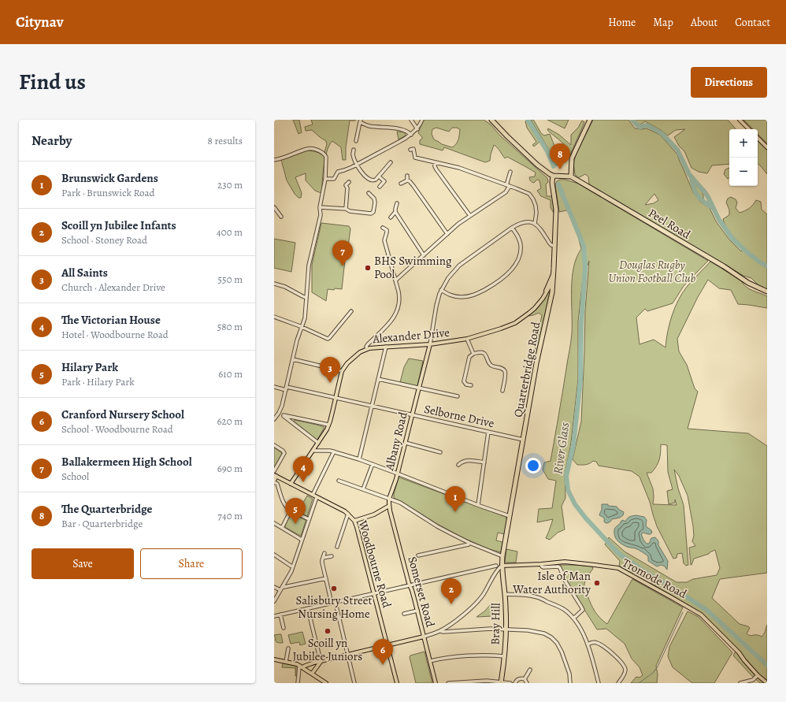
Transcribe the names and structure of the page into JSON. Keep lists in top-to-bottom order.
{
  "streets": {
    "highway": ["Peel Road", "Quarterbridge Road", "Bray Hill"],
    "main road": [
      "Alexander Drive",
      "Albany Road",
      "Woodbourne Road",
      "Tromode Road",
      "Somerset Road"
    ],
    "street": ["Selborne Drive"]
  },
  "crossings": [
    ["Peel Road", "Quarterbridge Road"],
    ["Alexander Drive", "Quarterbridge Road"],
    ["Alexander Drive", "Selborne Drive"],
    ["Alexander Drive", "Albany Road"],
    ["Alexander Drive", "Woodbourne Road"],
    ["Quarterbridge Road", "Selborne Drive"],
    ["Quarterbridge Road", "Tromode Road"],
    ["Quarterbridge Road", "Bray Hill"],
    ["Selborne Drive", "Albany Road"],
    ["Albany Road", "Somerset Road"],
    ["Tromode Road", "Bray Hill"]
  ],
  "water": ["River Glass"],
  "parks": ["Douglas Rugby Union Football Club"],
  "places": [
    "BHS Swimming Pool",
    "Isle of Man Water Authority",
    "Salisbury Street Nursing Home",
    "Scoill yn Jubilee Juniors"
  ],
  "page": {
    "header": "Citynav",
    "nav": [
      "Home",
      "Map",
      "About",
      "Contact"
    ],
    "title": "Find us",
    "buttons": [
      "Directions",
      ["Save", "Share"]
    ],
    "heading": ["Nearby", "8 results"],
    "map_buttons": ["+", "−"],
    "pins": [
      "8",
      "7",
      "3",
      "4",
      "1",
      "5",
      "2",
      "6"
    ],
    "list": [
      {
        "mark": "1",
        "name": "Brunswick Gardens",
        "note": "Park · Brunswick Road",
        "value": "230 m"
      },
      {
        "mark": "2",
        "name": "Scoill yn Jubilee Infants",
        "note": "School · Stoney Road",
        "value": "400 m"
      },
      {
        "mark": "3",
        "name": "All Saints",
        "note": "Church · Alexander Drive",
        "value": "550 m"
      },
      {
        "mark": "4",
        "name": "The Victorian House",
        "note": "Hotel · Woodbourne Road",
        "value": "580 m"
      },
      {
        "mark": "5",
        "name": "Hilary Park",
        "note": "Park · Hilary Park",
        "value": "610 m"
      },
      {
        "mark": "6",
        "name": "Cranford Nursery School",
        "note": "School · Woodbourne Road",
        "value": "620 m"
      },
      {
        "mark": "7",
        "name": "Ballakermeen High School",
        "note": "School",
        "value": "690 m"
      },
      {
        "mark": "8",
        "name": "The Quarterbridge",
        "note": "Bar · Quarterbridge",
        "value": "740 m"
      }
    ]
  }
}
